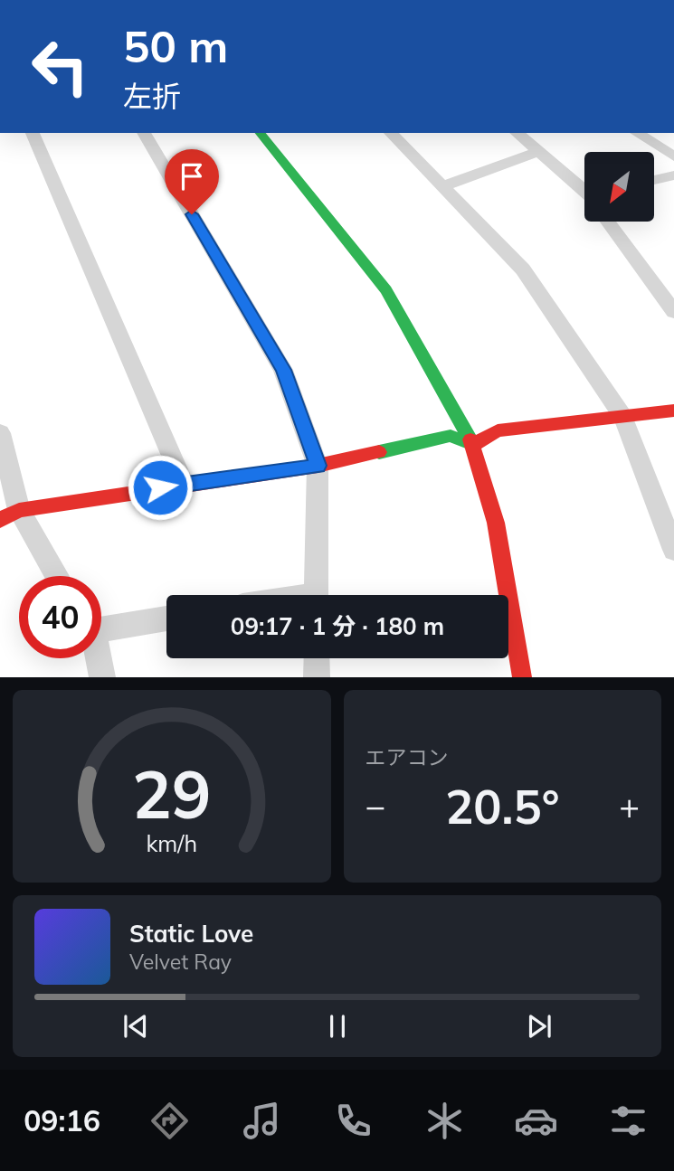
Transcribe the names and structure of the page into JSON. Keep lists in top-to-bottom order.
{
  "north": "bottom left",
  "page": {
    "turn": ["50 m", "左折"],
    "limit": "40",
    "trip": "09:17 · 1 分 · 180 m",
    "tile": "エアコン",
    "heat": ["−", "20.5°", "+"],
    "song": ["Static Love", "Velvet Ray"],
    "tabs": "09:16",
    "gauge": ["29", "km/h"]
  }
}
